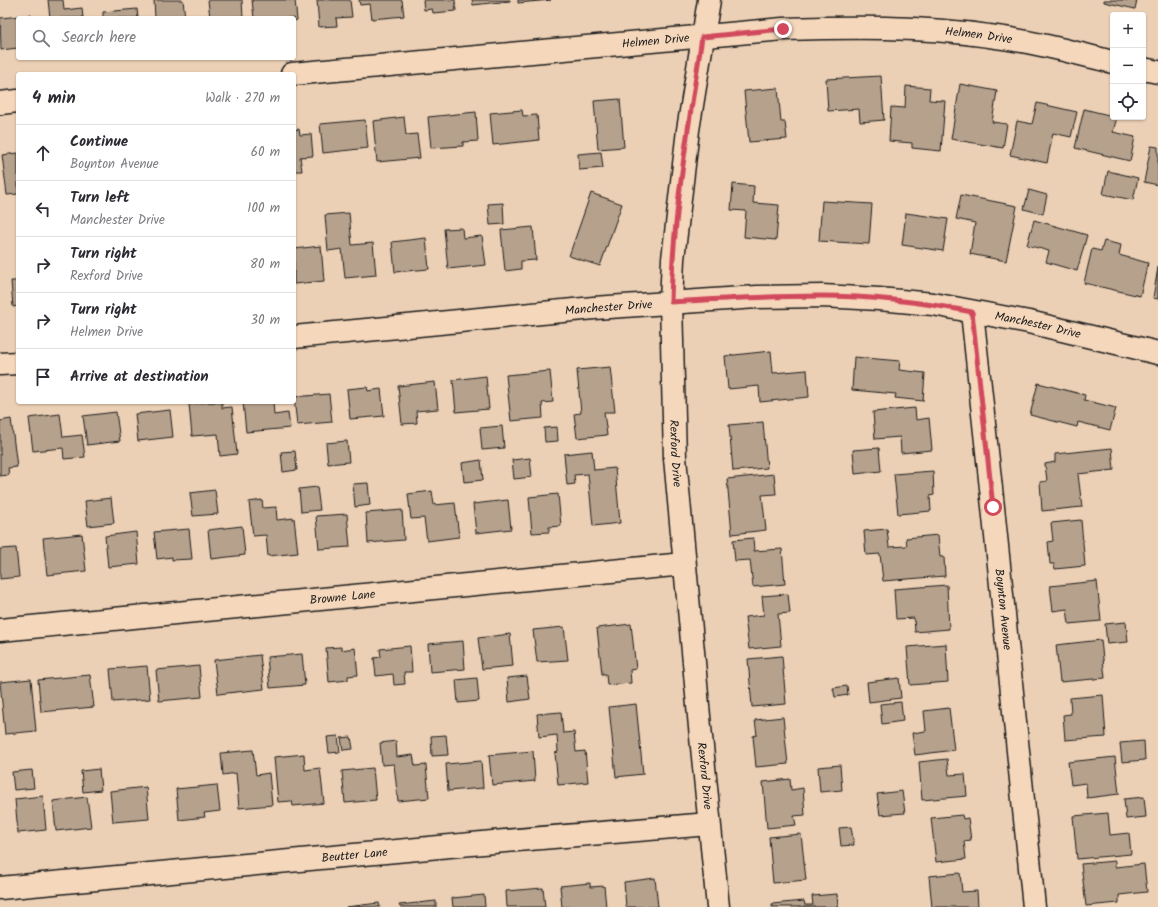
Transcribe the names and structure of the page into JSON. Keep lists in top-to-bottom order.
{
  "streets": {
    "street": [
      "Helmen Drive",
      "Manchester Drive",
      "Rexford Drive",
      "Browne Lane",
      "Boynton Avenue",
      "Beutter Lane"
    ]
  },
  "crossings": [
    ["Helmen Drive", "Rexford Drive"],
    ["Manchester Drive", "Rexford Drive"],
    ["Manchester Drive", "Boynton Avenue"],
    ["Rexford Drive", "Browne Lane"],
    ["Rexford Drive", "Beutter Lane"]
  ],
  "page": {
    "map_buttons": ["+", "−"],
    "search": "Search here",
    "heading": ["4 min", "Walk · 270 m"],
    "list": [
      ["Continue", "Boynton Avenue", "60 m"],
      ["Turn left", "Manchester Drive", "100 m"],
      ["Turn right", "Rexford Drive", "80 m"],
      ["Turn right", "Helmen Drive", "30 m"],
      "Arrive at destination"
    ]
  }
}
